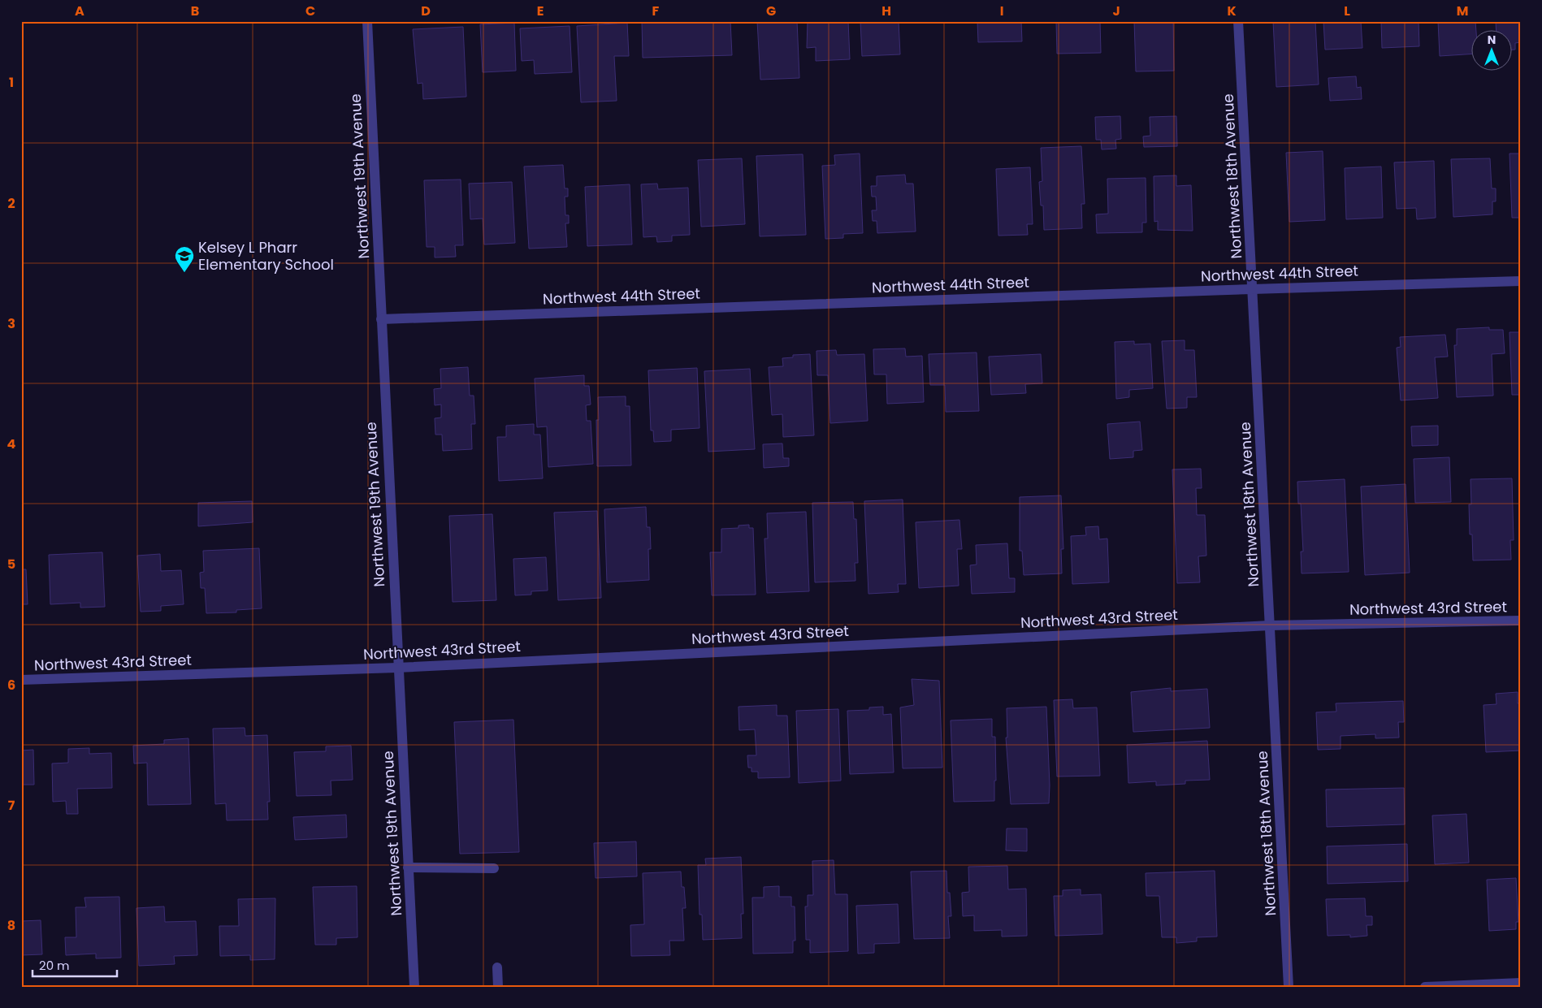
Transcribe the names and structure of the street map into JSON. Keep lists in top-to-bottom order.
{
  "streets": {
    "street": [
      "Northwest 19th Avenue",
      "Northwest 18th Avenue",
      "Northwest 44th Street",
      "Northwest 43rd Street"
    ]
  },
  "crossings": [
    ["Northwest 19th Avenue", "Northwest 44th Street"],
    ["Northwest 19th Avenue", "Northwest 43rd Street"],
    ["Northwest 18th Avenue", "Northwest 44th Street"],
    ["Northwest 18th Avenue", "Northwest 43rd Street"]
  ],
  "places": {
    "school or university": ["Kelsey L Pharr Elementary School"]
  },
  "scale_bar": "20 m",
  "north": "top",
  "grid": {
    "columns": [
      "A",
      "B",
      "C",
      "D",
      "E",
      "F",
      "G",
      "H",
      "I",
      "J",
      "K",
      "L",
      "M"
    ],
    "rows": [
      "1",
      "2",
      "3",
      "4",
      "5",
      "6",
      "7",
      "8"
    ]
  }
}
